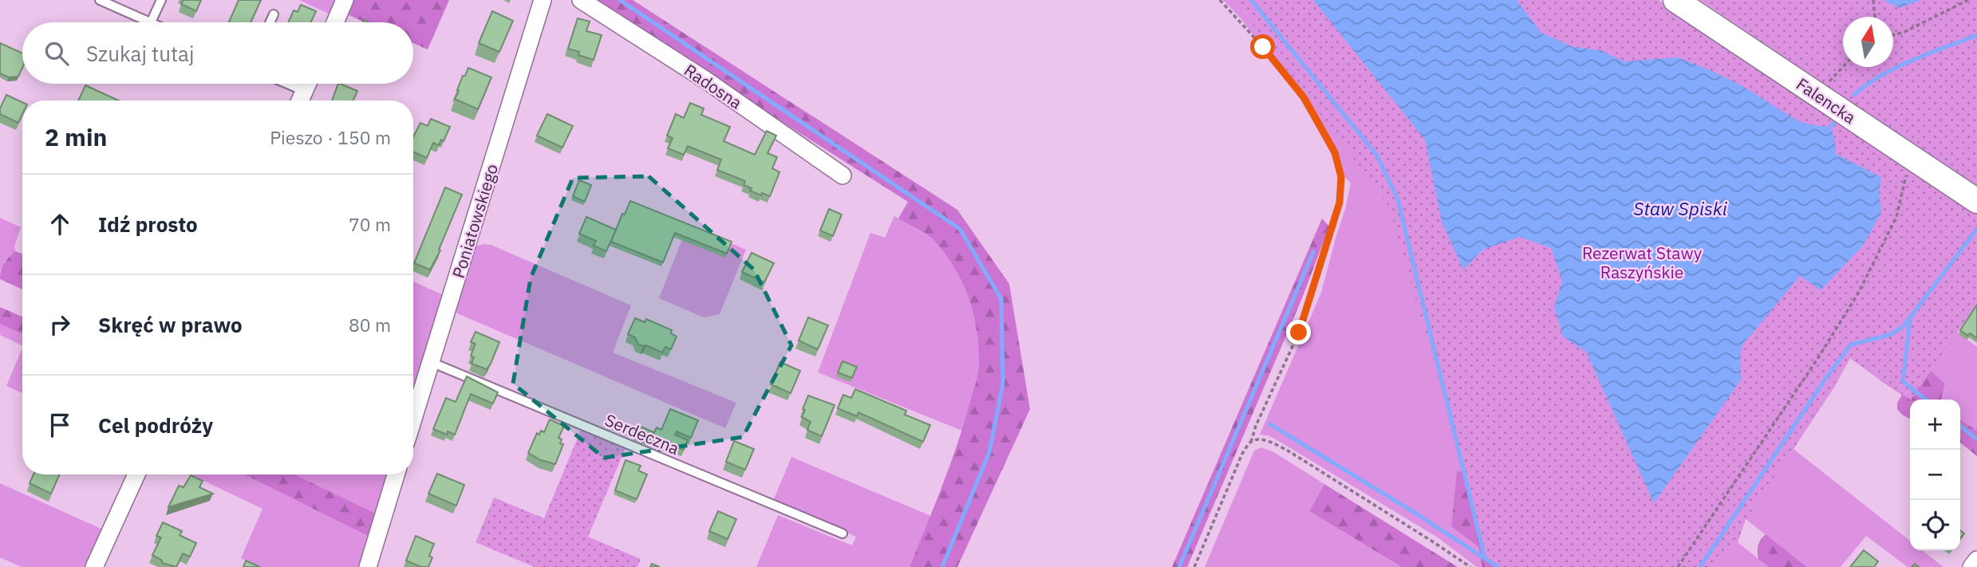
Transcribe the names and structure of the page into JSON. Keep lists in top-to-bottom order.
{
  "streets": {
    "street": ["Radosna", "Falencka", "Poniatowskiego"],
    "lane": ["Serdeczna"]
  },
  "crossings": [
    ["Poniatowskiego", "Serdeczna"]
  ],
  "water": ["Staw Spiski"],
  "parks": ["Rezerwat Stawy Raszyńskie"],
  "north": "top",
  "page": {
    "search": "Szukaj tutaj",
    "heading": ["2 min", "Pieszo · 150 m"],
    "list": [
      ["Idź prosto", "70 m"],
      ["Skręć w prawo", "80 m"],
      "Cel podróży"
    ],
    "map_buttons": ["+", "−"]
  }
}
